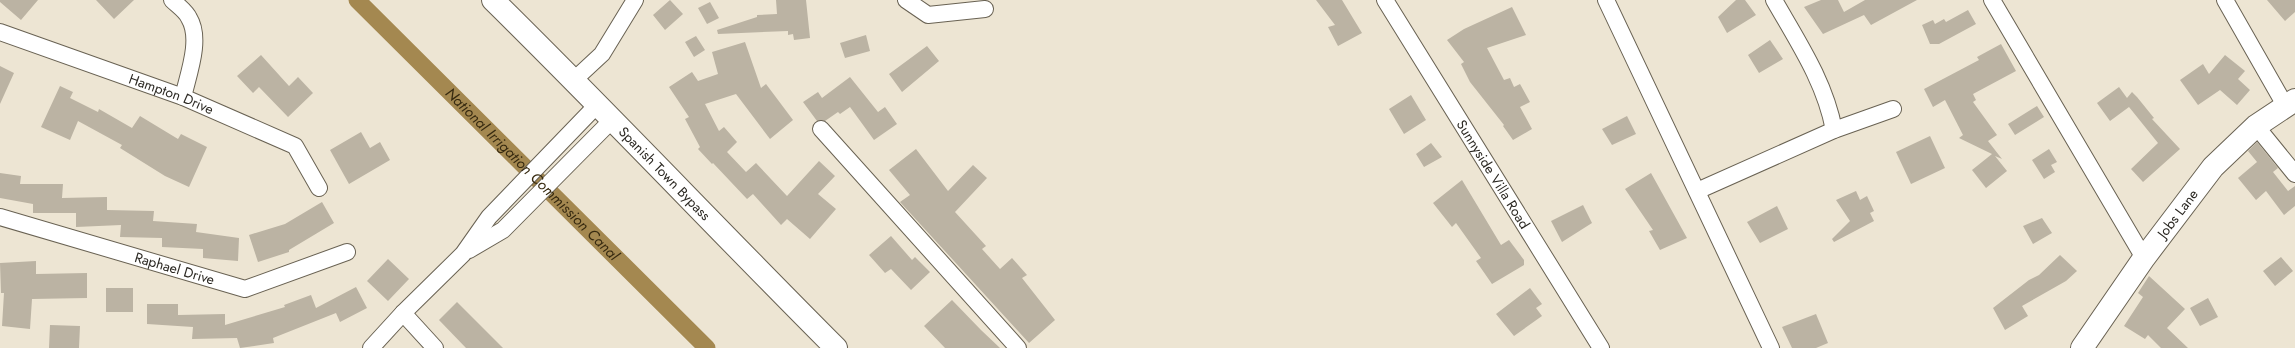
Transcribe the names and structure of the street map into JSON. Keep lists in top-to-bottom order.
{
  "streets": {
    "main road": ["Spanish Town Bypass", "Jobs Lane"],
    "street": ["Hampton Drive", "Sunnyside Villa Road", "Raphael Drive"]
  },
  "water": ["National Irrigation Commission Canal"]
}
